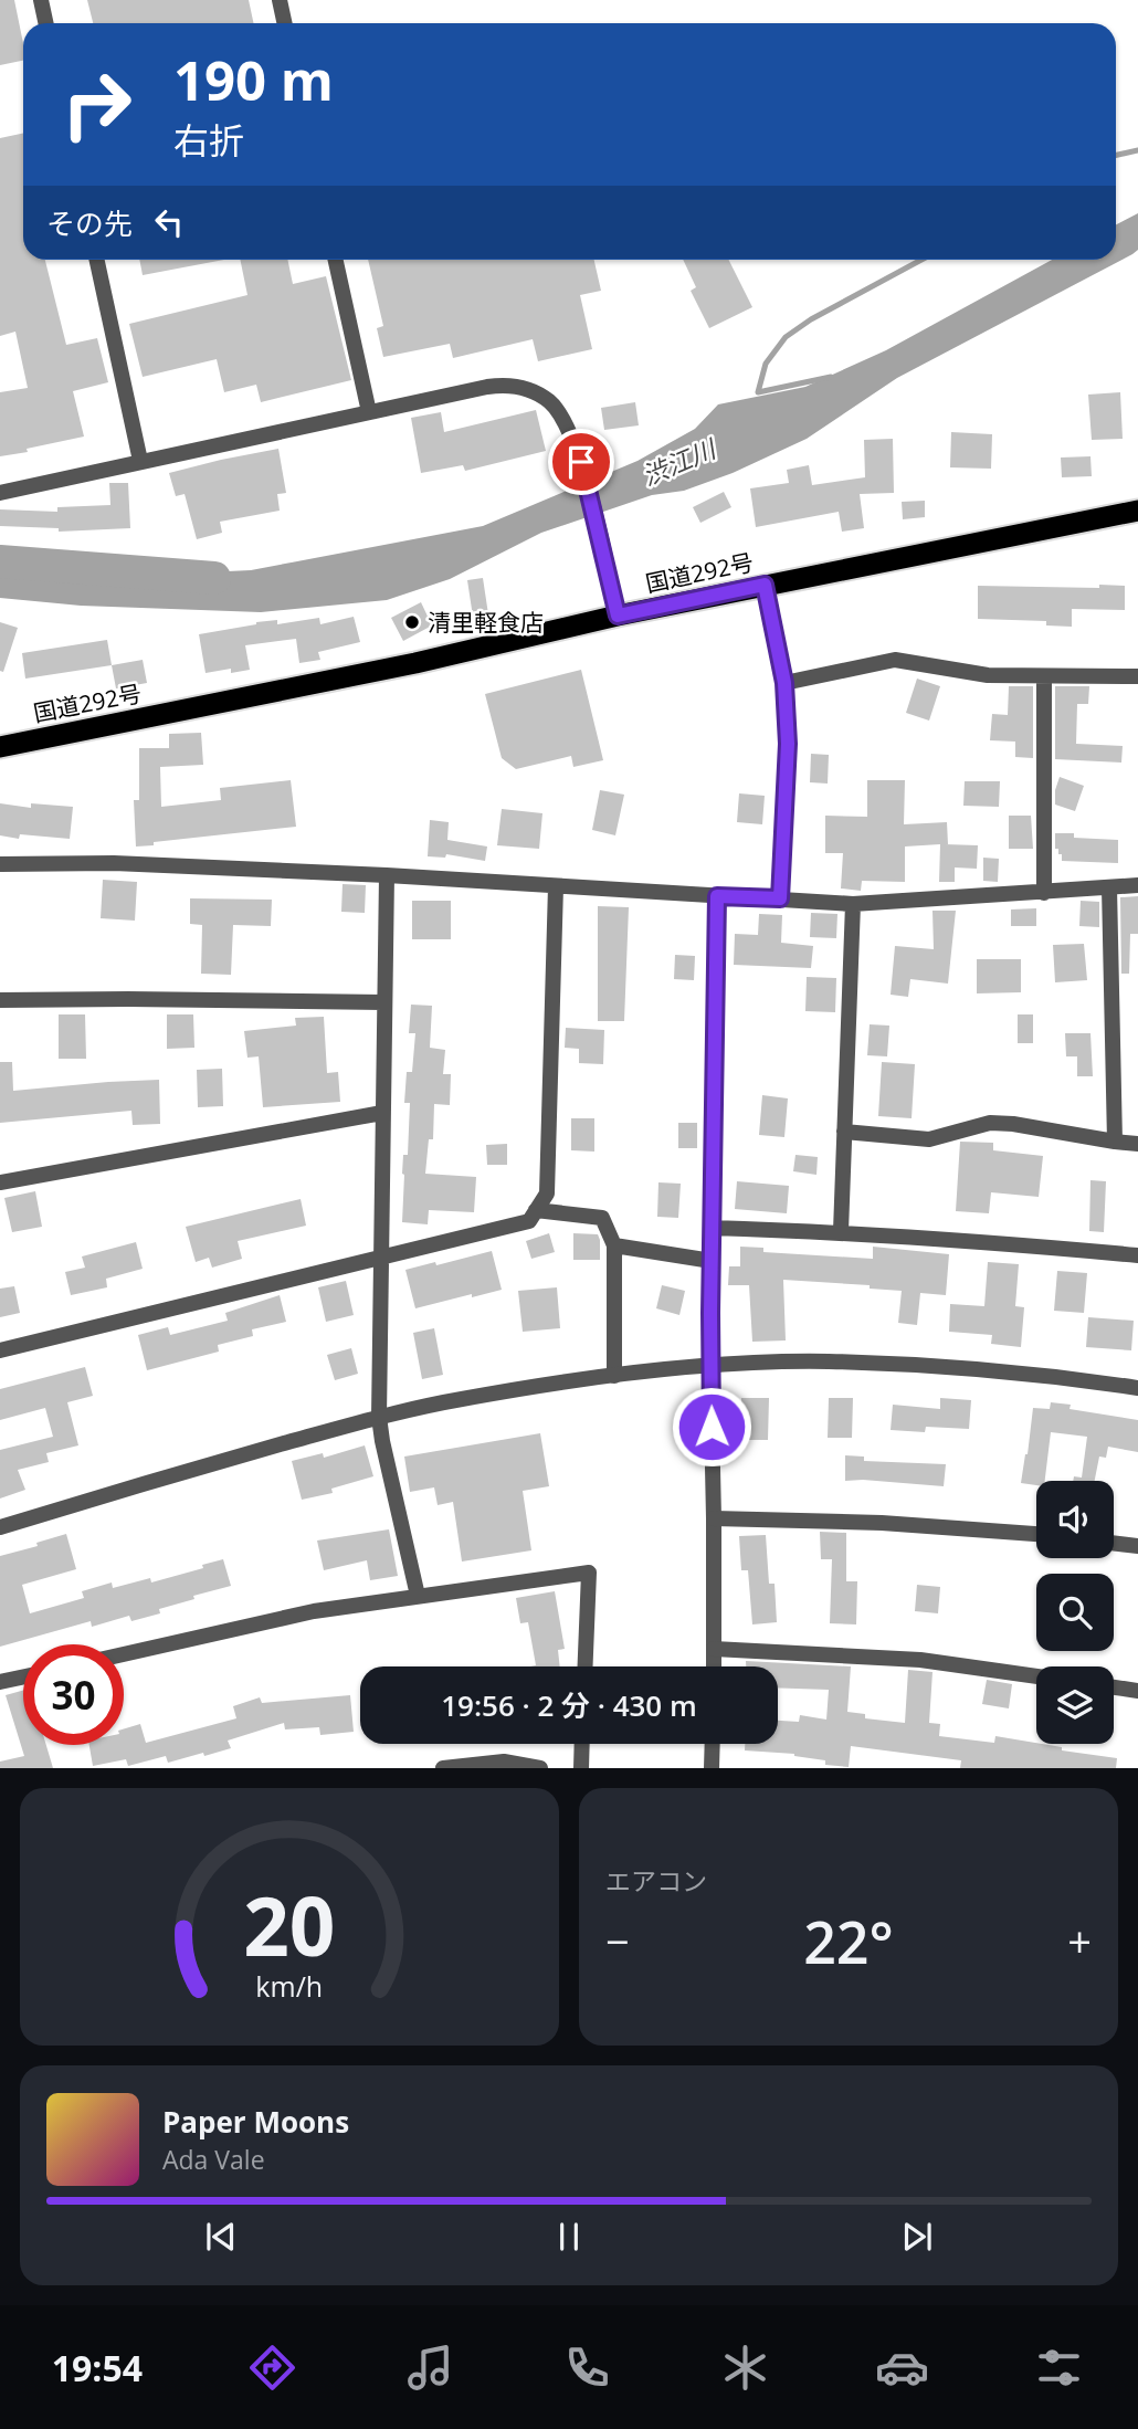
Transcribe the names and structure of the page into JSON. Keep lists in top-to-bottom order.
{
  "streets": {
    "highway": ["国道292号"]
  },
  "water": ["渋江川"],
  "places": ["清里軽食店"],
  "page": {
    "turn": ["190 m", "右折"],
    "then": "その先",
    "limit": "30",
    "trip": "19:56 · 2 分 · 430 m",
    "tile": "エアコン",
    "heat": ["−", "22°", "+"],
    "song": ["Paper Moons", "Ada Vale"],
    "tabs": "19:54",
    "gauge": ["20", "km/h"]
  }
}
